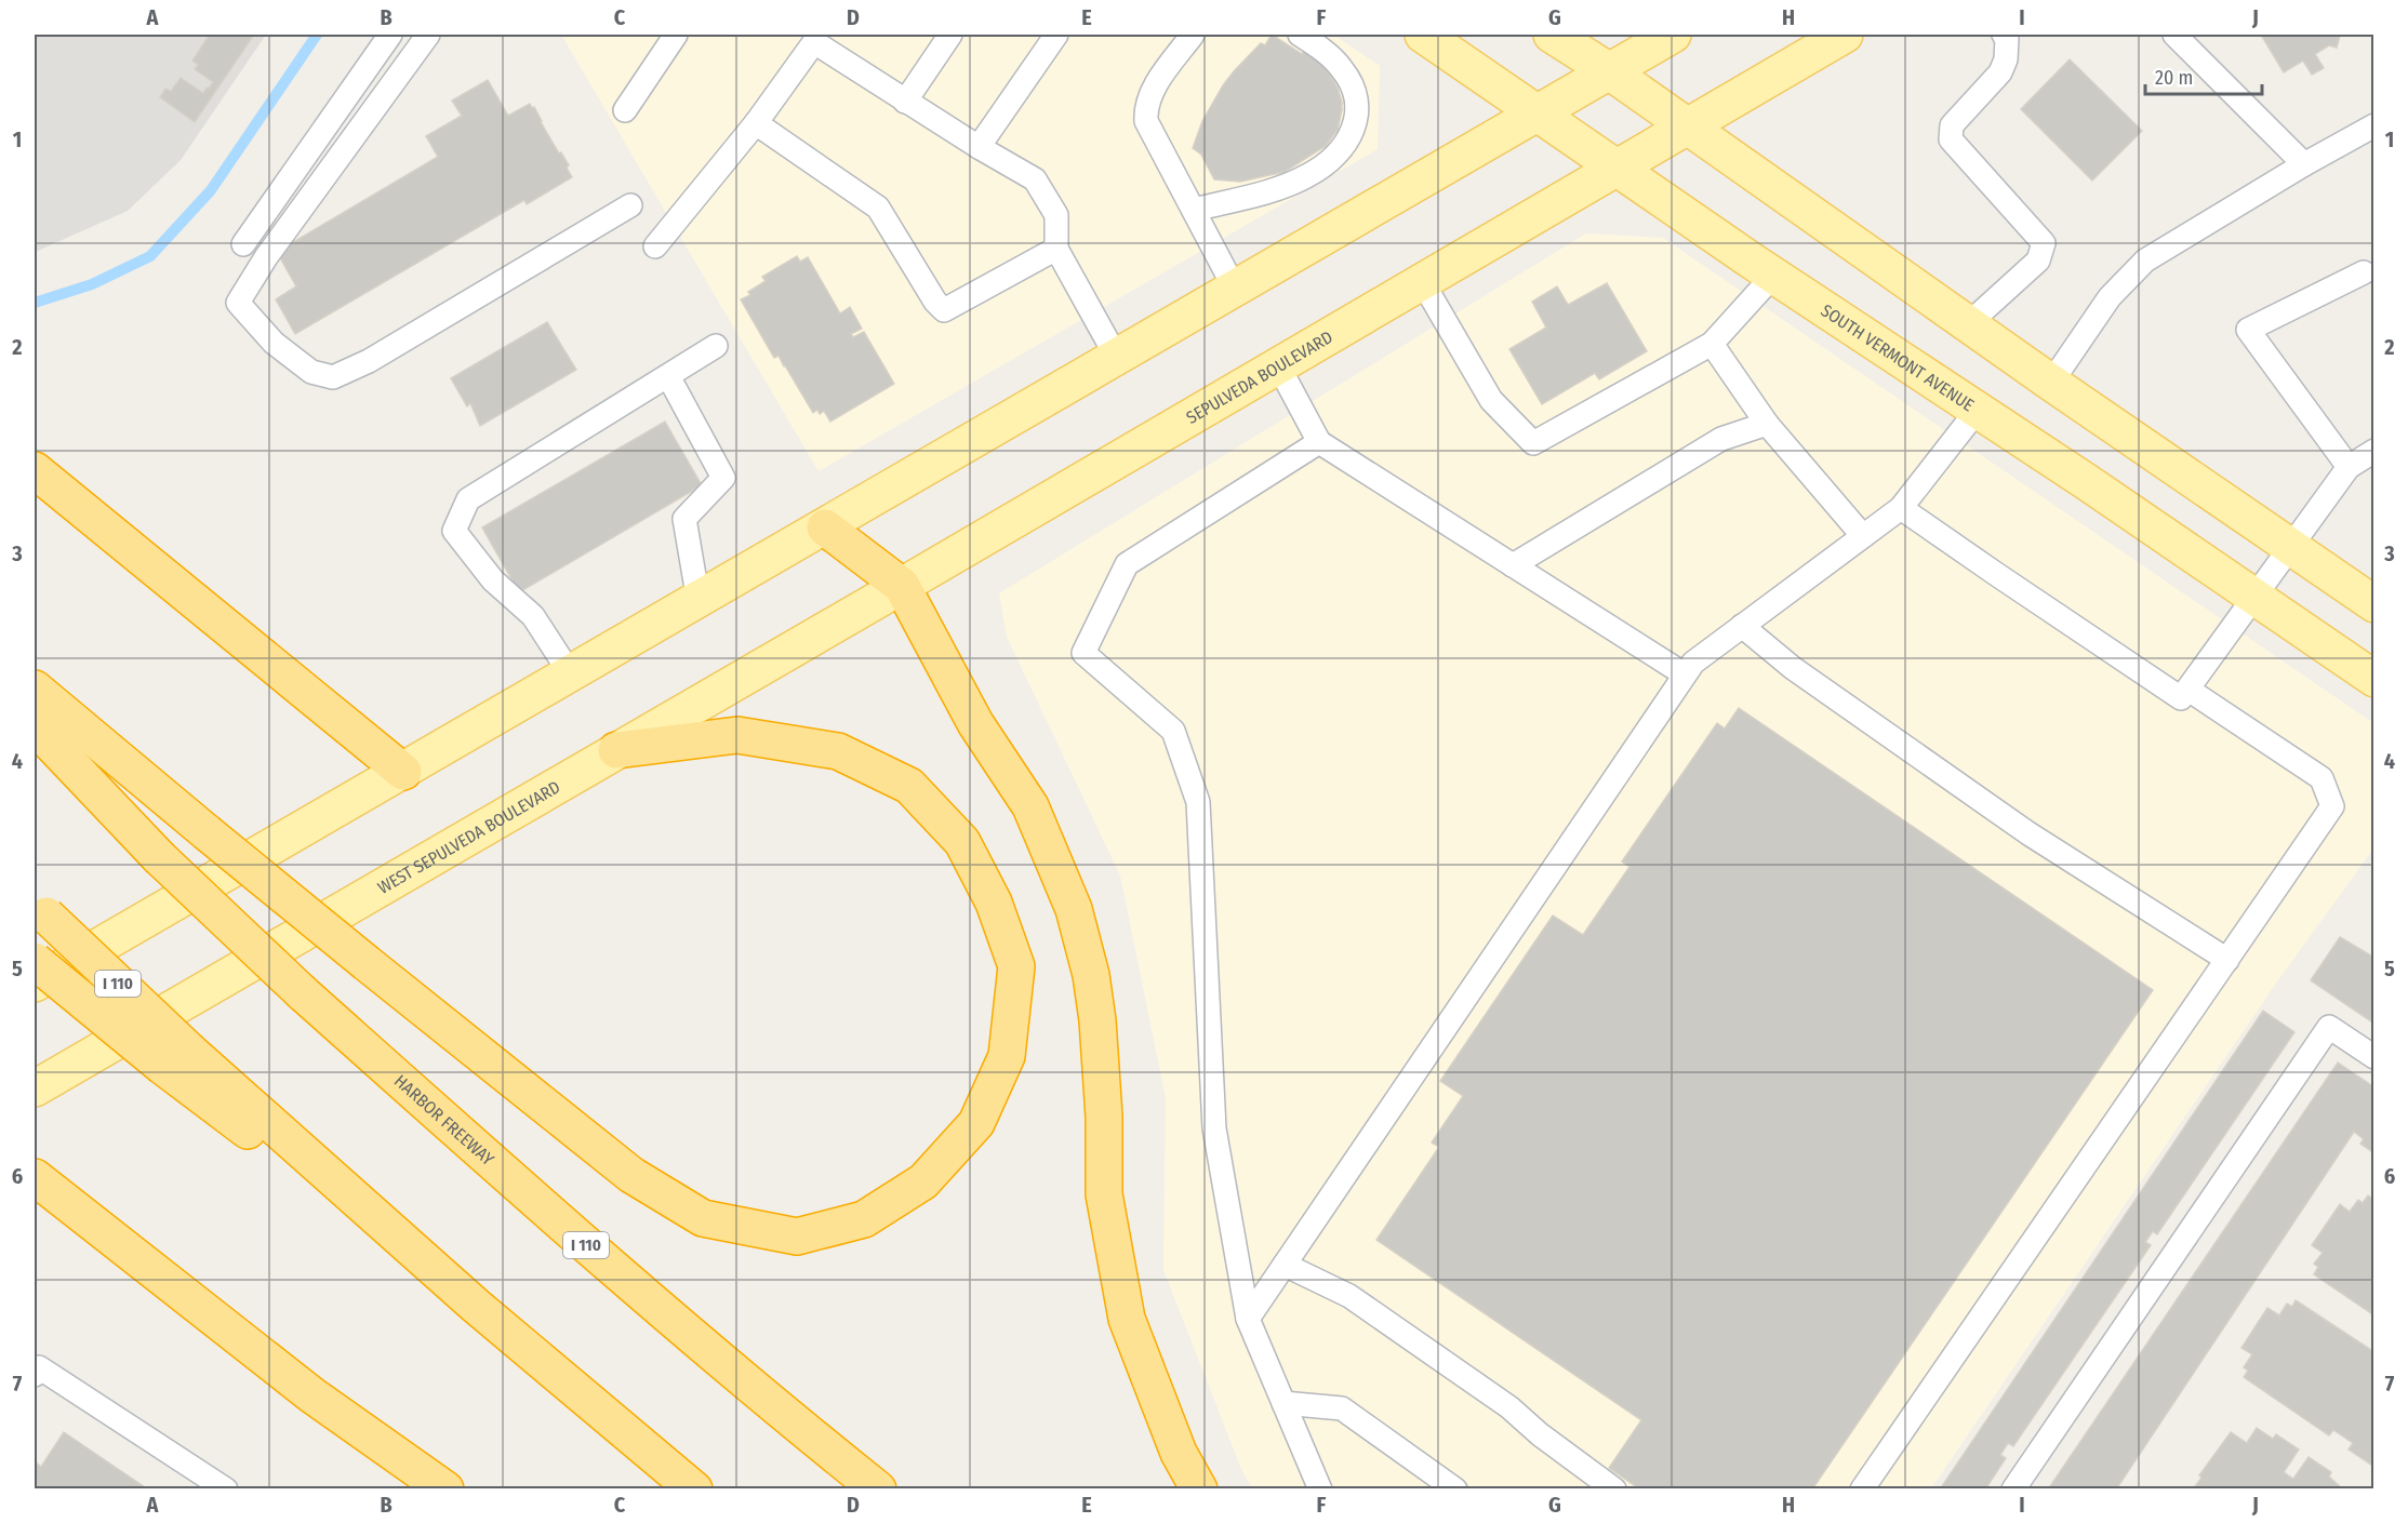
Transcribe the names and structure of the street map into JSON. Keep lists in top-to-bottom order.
{
  "streets": {
    "highway": ["I 110", "HARBOR FREEWAY"],
    "main road": ["SOUTH VERMONT AVENUE", "SEPULVEDA BOULEVARD", "WEST SEPULVEDA BOULEVARD"]
  },
  "crossings": [
    ["SOUTH VERMONT AVENUE", "SEPULVEDA BOULEVARD"],
    ["SEPULVEDA BOULEVARD", "WEST SEPULVEDA BOULEVARD"]
  ],
  "scale_bar": "20 m",
  "grid": {
    "columns": [
      "A",
      "B",
      "C",
      "D",
      "E",
      "F",
      "G",
      "H",
      "I",
      "J"
    ],
    "rows": [
      "1",
      "2",
      "3",
      "4",
      "5",
      "6",
      "7"
    ]
  }
}
